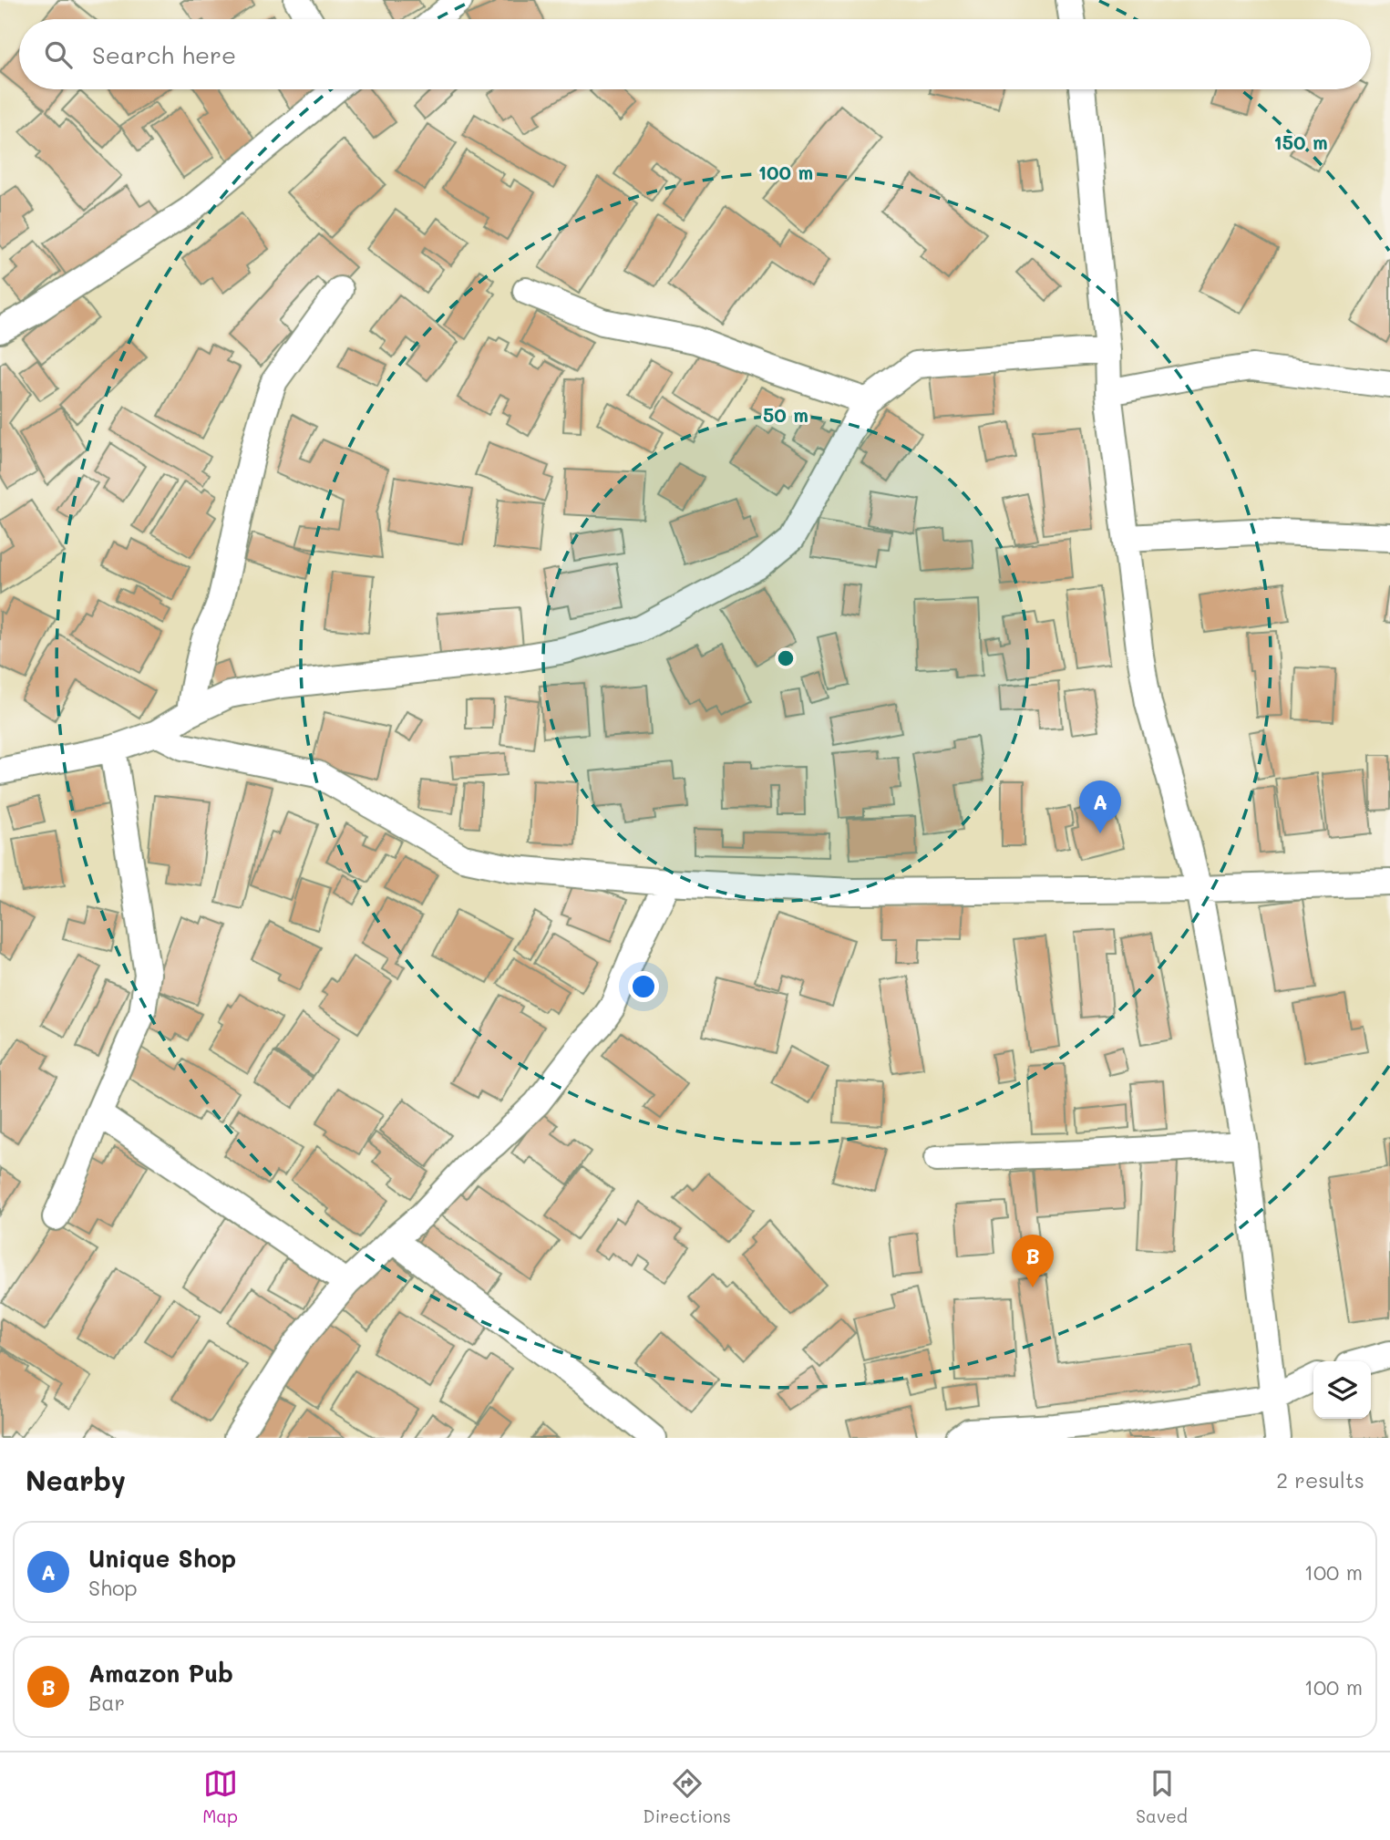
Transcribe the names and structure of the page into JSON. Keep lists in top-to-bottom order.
{
  "page": {
    "search": "Search here",
    "pins": ["A", "B"],
    "heading": ["Nearby", "2 results"],
    "list": [
      {
        "mark": "A",
        "name": "Unique Shop",
        "note": "Shop",
        "value": "100 m"
      },
      {
        "mark": "B",
        "name": "Amazon Pub",
        "note": "Bar",
        "value": "100 m"
      }
    ],
    "nav": ["Map", "Directions", "Saved"]
  },
  "rings": ["150 m", "100 m", "50 m"]
}
